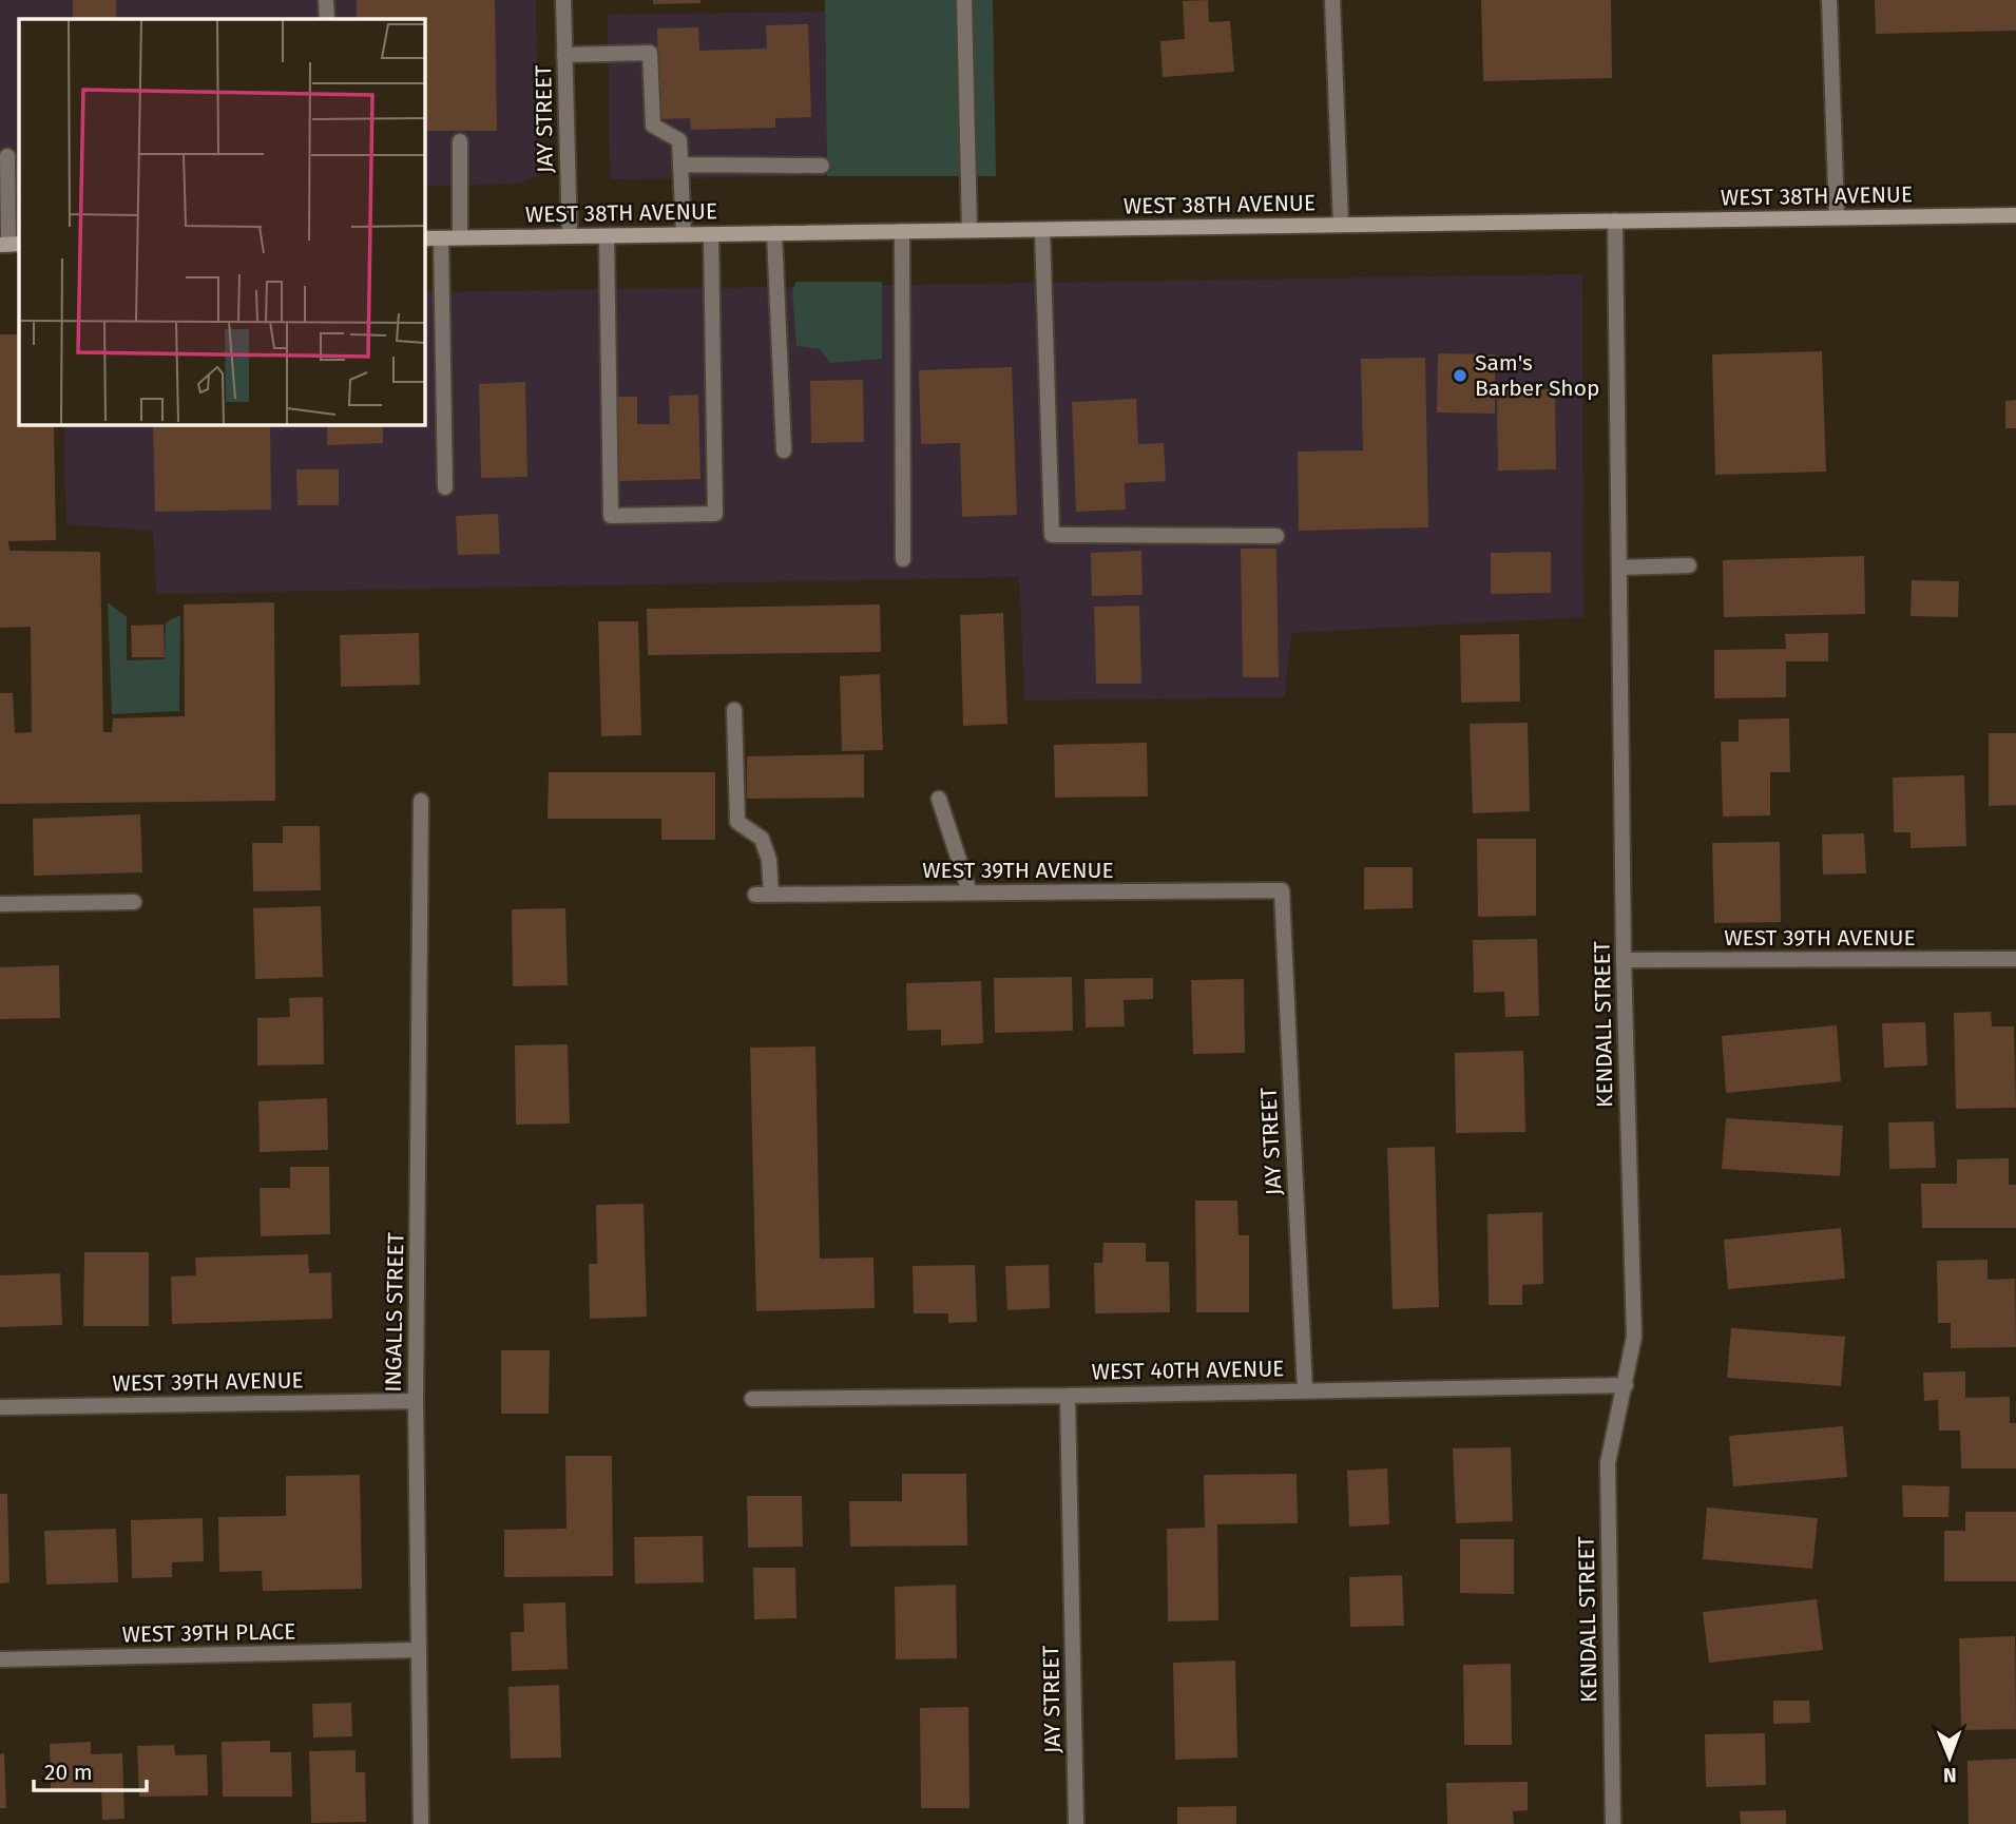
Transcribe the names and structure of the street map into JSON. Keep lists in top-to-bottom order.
{
  "streets": {
    "main road": ["WEST 38TH AVENUE"],
    "street": [
      "JAY STREET",
      "WEST 39TH AVENUE",
      "KENDALL STREET",
      "INGALLS STREET",
      "WEST 40TH AVENUE",
      "WEST 39TH PLACE"
    ]
  },
  "crossings": [
    ["JAY STREET", "WEST 38TH AVENUE"],
    ["JAY STREET", "WEST 39TH AVENUE"],
    ["JAY STREET", "WEST 40TH AVENUE"],
    ["WEST 38TH AVENUE", "KENDALL STREET"],
    ["WEST 39TH AVENUE", "KENDALL STREET"],
    ["WEST 39TH AVENUE", "INGALLS STREET"],
    ["KENDALL STREET", "WEST 40TH AVENUE"],
    ["INGALLS STREET", "WEST 39TH PLACE"]
  ],
  "places": ["Sam's Barber Shop"],
  "scale_bar": "20 m",
  "north": "bottom"
}
